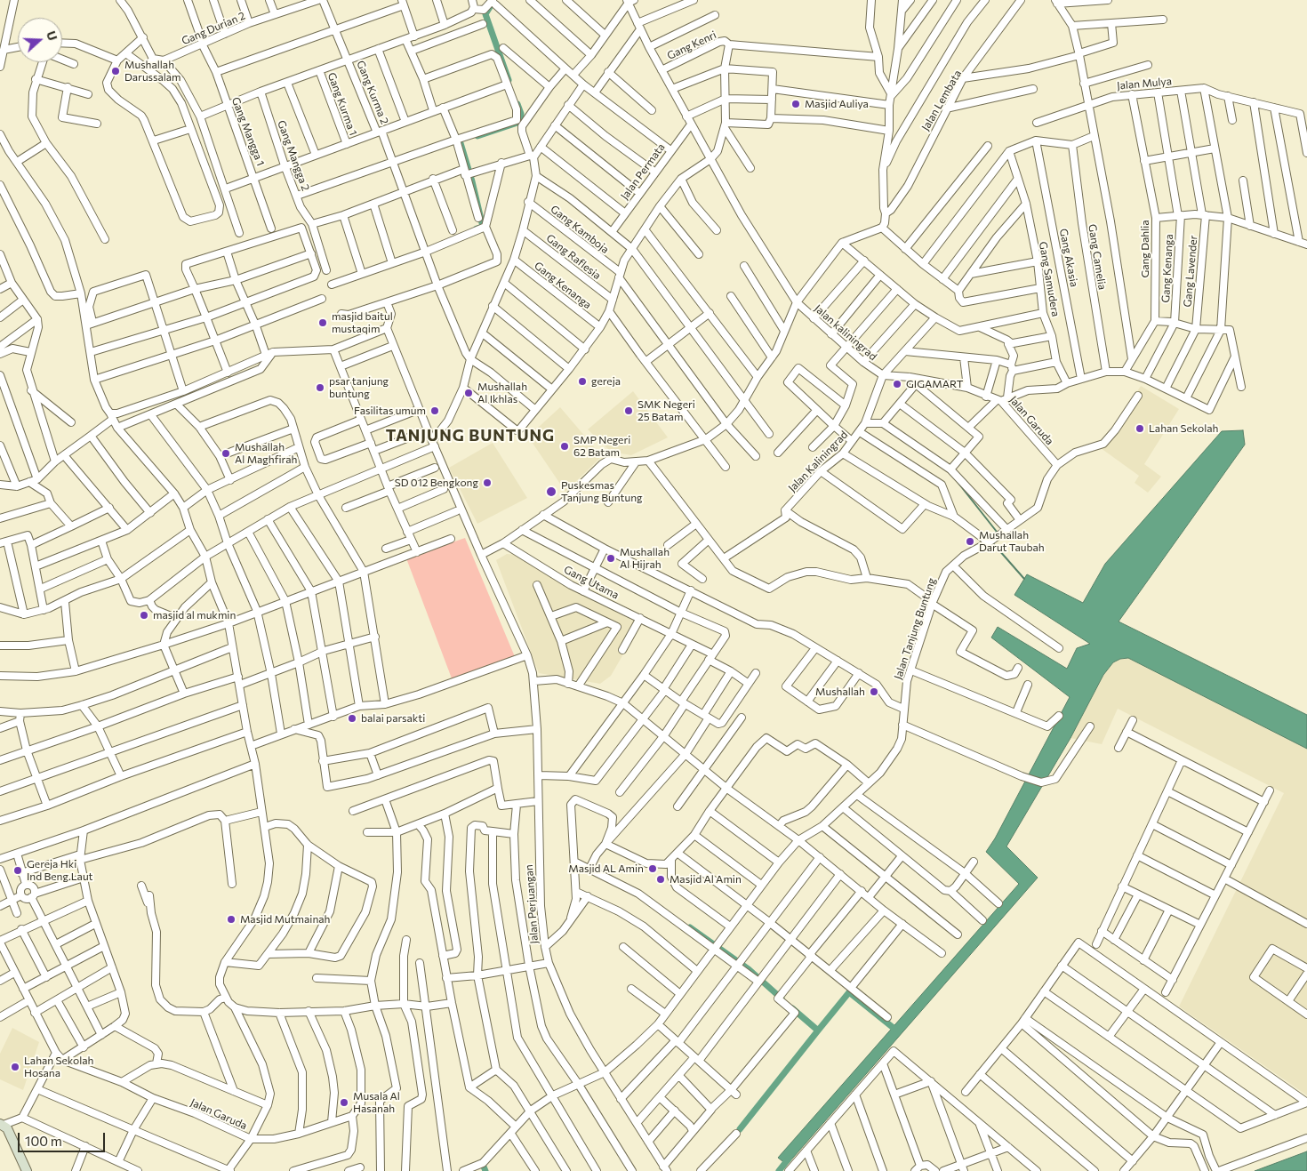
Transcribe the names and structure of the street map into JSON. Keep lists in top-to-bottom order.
{
  "streets": {
    "street": [
      "Gang Durian 2",
      "Gang Kenri",
      "Jalan Mulya",
      "Gang Kurma 2",
      "Jalan Lembata",
      "Gang Kurma 1",
      "Gang Mangga 1",
      "Gang Mangga 2",
      "Jalan Permata",
      "Gang Kamboja",
      "Gang Dahlia",
      "Gang Raflesia",
      "Gang Camelia",
      "Gang Akasia",
      "Gang Kenanga",
      "Gang Lavender",
      "Gang Samudera",
      "Jalan kaliningrad",
      "Jalan Garuda",
      "Jalan Kaliningrad",
      "Gang Utama",
      "Jalan Tanjung Buntung",
      "Jalan Perjuangan"
    ]
  },
  "crossings": [
    ["Gang Durian 2", "Gang Mangga 1"],
    ["Gang Kenri", "Jalan kaliningrad"],
    ["Jalan Mulya", "Gang Dahlia"],
    ["Jalan Mulya", "Gang Kenanga"],
    ["Jalan Mulya", "Gang Lavender"],
    ["Jalan Permata", "Jalan kaliningrad"],
    ["Jalan kaliningrad", "Jalan Garuda"],
    ["Jalan kaliningrad", "Jalan Kaliningrad"],
    ["Jalan Garuda", "Jalan Kaliningrad"],
    ["Jalan Garuda", "Jalan Tanjung Buntung"],
    ["Jalan Tanjung Buntung", "Jalan Perjuangan"]
  ],
  "districts": ["TANJUNG BUNTUNG"],
  "places": [
    "Mushallah Darussalam",
    "Masjid Auliya",
    "masjid baitul mustaqim",
    "gereja",
    "GIGAMART",
    "psar tanjung buntung",
    "Mushallah Al Ikhlas",
    "Fasilitas umum",
    "SMK Negeri 25 Batam",
    "Lahan Sekolah",
    "SMP Negeri 62 Batam",
    "Mushallah Al Maghfirah",
    "SD 012 Bengkong",
    "Puskesmas Tanjung Buntung",
    "Mushallah Darut Taubah",
    "Mushallah Al Hijrah",
    "masjid al mukmin",
    "Mushallah",
    "balai parsakti",
    "Masjid AL Amin",
    "Gereja Hki Ind Beng.Laut",
    "Masjid Al Amin",
    "Masjid Mutmainah",
    "Lahan Sekolah Hosana",
    "Musala Al Hasanah"
  ],
  "scale_bar": "100 m",
  "north": "right"
}
